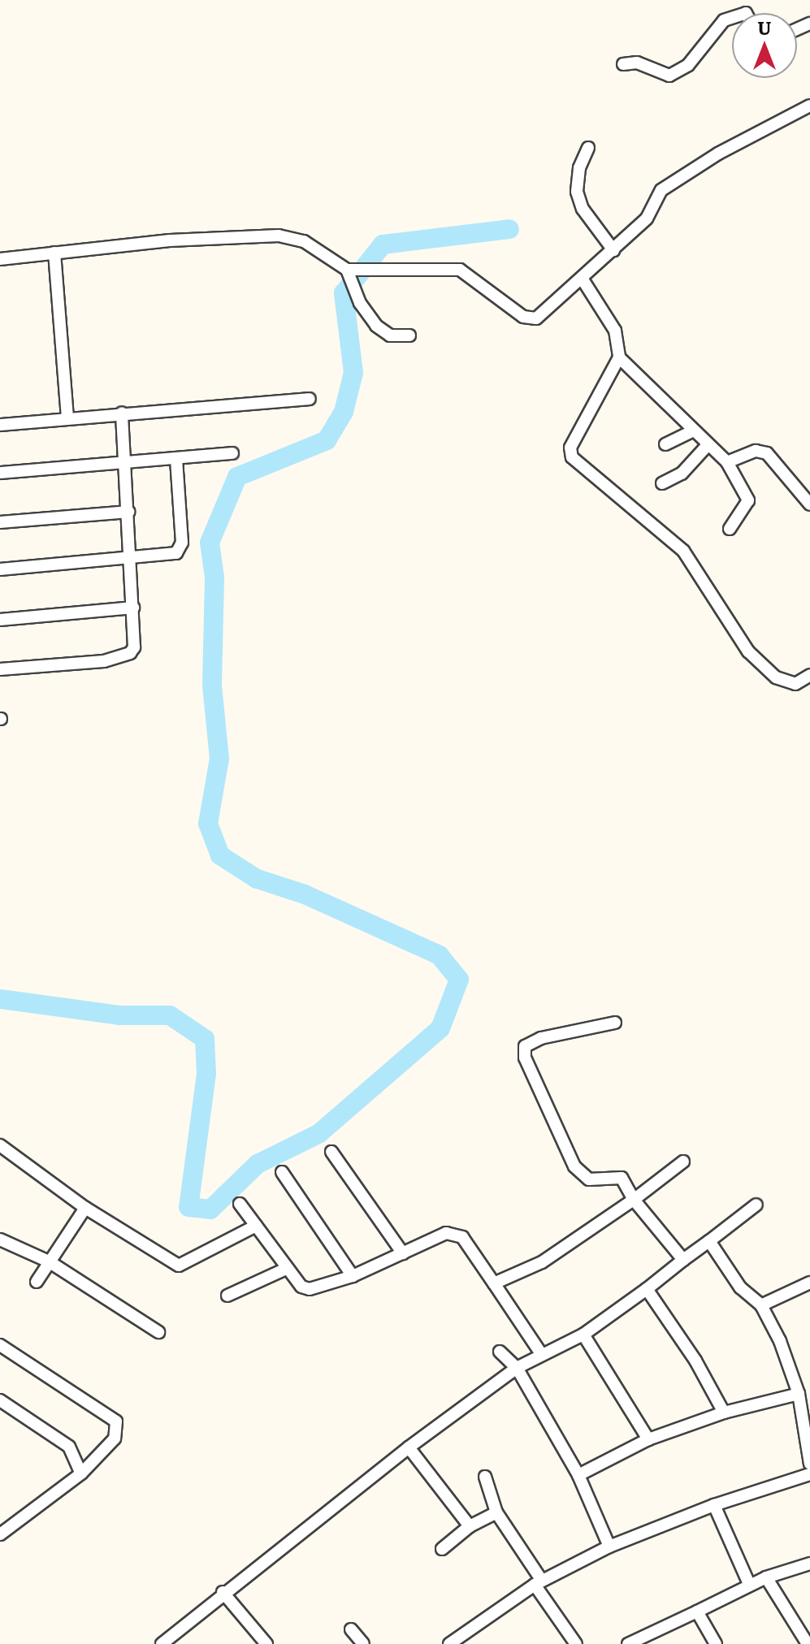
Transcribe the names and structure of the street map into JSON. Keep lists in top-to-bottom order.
{
  "north": "top"
}
